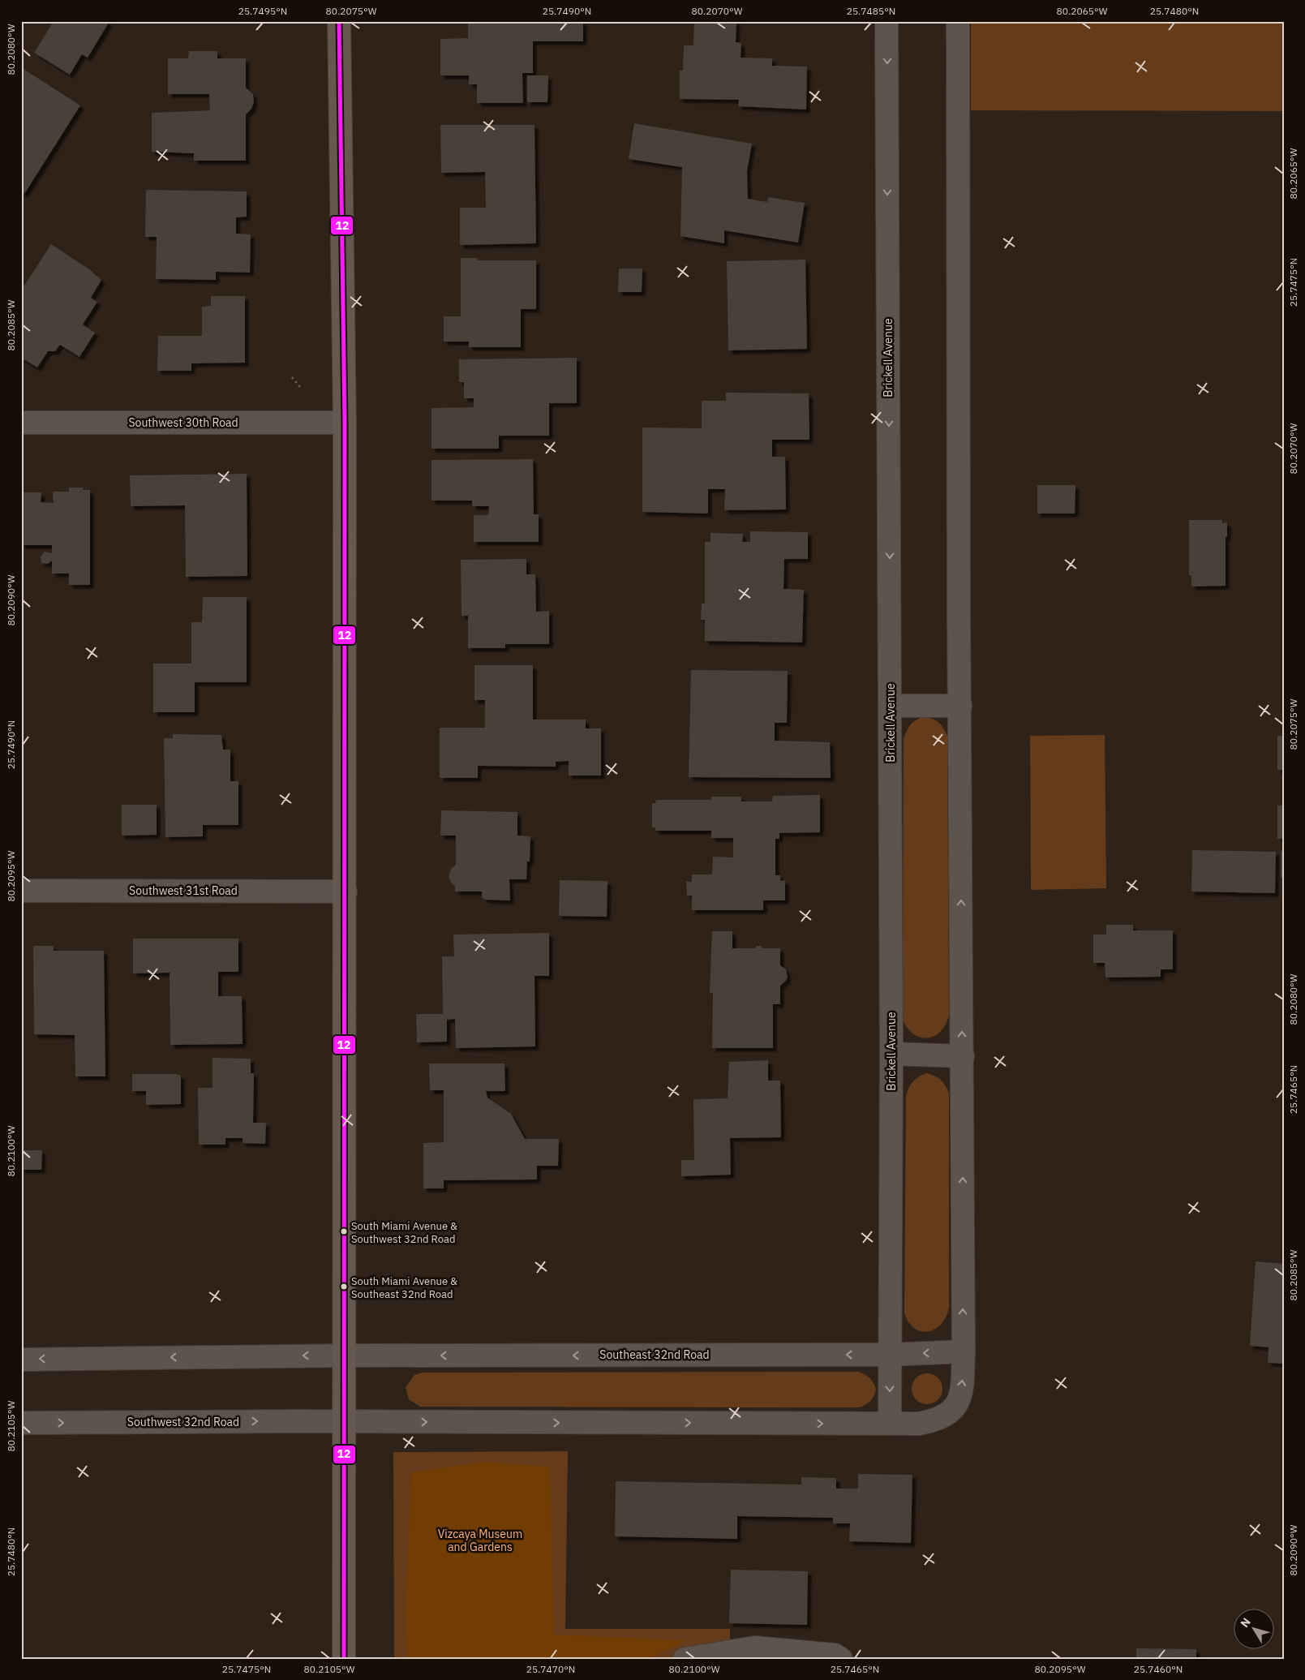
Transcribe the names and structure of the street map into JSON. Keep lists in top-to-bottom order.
{
  "streets": {
    "street": [
      "Brickell Avenue",
      "Southwest 30th Road",
      "Southwest 31st Road",
      "Southeast 32nd Road",
      "Southwest 32nd Road"
    ]
  },
  "crossings": [
    ["Brickell Avenue", "Southeast 32nd Road"]
  ],
  "parks": ["Vizcaya Museum and Gardens"],
  "places": ["South Miami Avenue & Southwest 32nd Road", "South Miami Avenue & Southeast 32nd Road"],
  "lines": ["transit line 12"],
  "north": "top left",
  "coordinates": [
    "25.7495°N",
    "80.2075°W",
    "25.7490°N",
    "80.2070°W",
    "25.7485°N",
    "80.2065°W",
    "25.7480°N",
    "80.2080°W",
    "25.7475°N",
    "80.2085°W",
    "80.2090°W",
    "80.2095°W",
    "25.7465°N",
    "80.2100°W",
    "80.2105°W",
    "25.7470°N",
    "25.7460°N"
  ]
}
